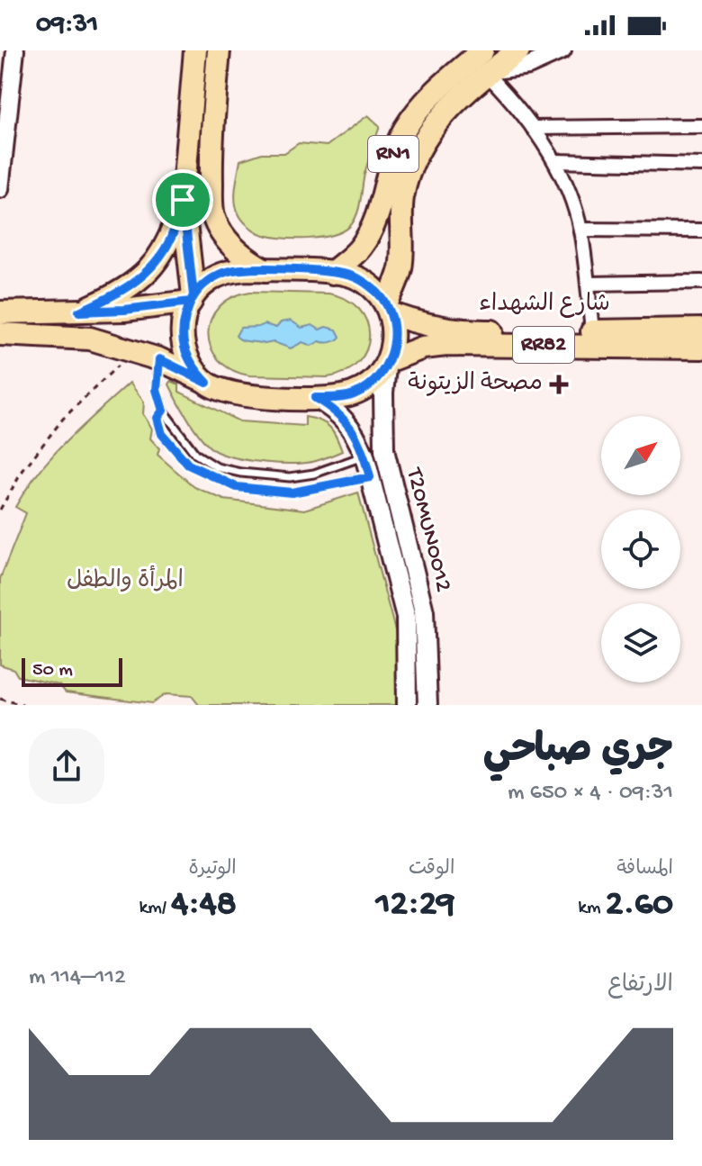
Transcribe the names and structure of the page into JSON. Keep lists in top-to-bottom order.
{
  "streets": {
    "main road": [
      "RN1",
      "شارع الشهداء",
      "RR82",
      "T20MUN0012"
    ]
  },
  "crossings": [
    ["RN1", "شارع الشهداء"],
    ["RN1", "T20MUN0012"],
    ["شارع الشهداء", "T20MUN0012"]
  ],
  "parks": ["المرأة والطفل"],
  "places": {
    "health": ["مصحة الزيتونة"]
  },
  "scale_bar": "50 m",
  "north": "top right",
  "page": {
    "status": "09:31",
    "scale": "50 m",
    "heading": ["جري صباحي", "09:31 · 4 × 650 m"],
    "stats": [
      ["المسافة", "2.60 km"],
      ["الوقت", "12:29"],
      ["الوتيرة", "4:48 /km"]
    ],
    "chart": ["الارتفاع", "112–114 m"]
  }
}
